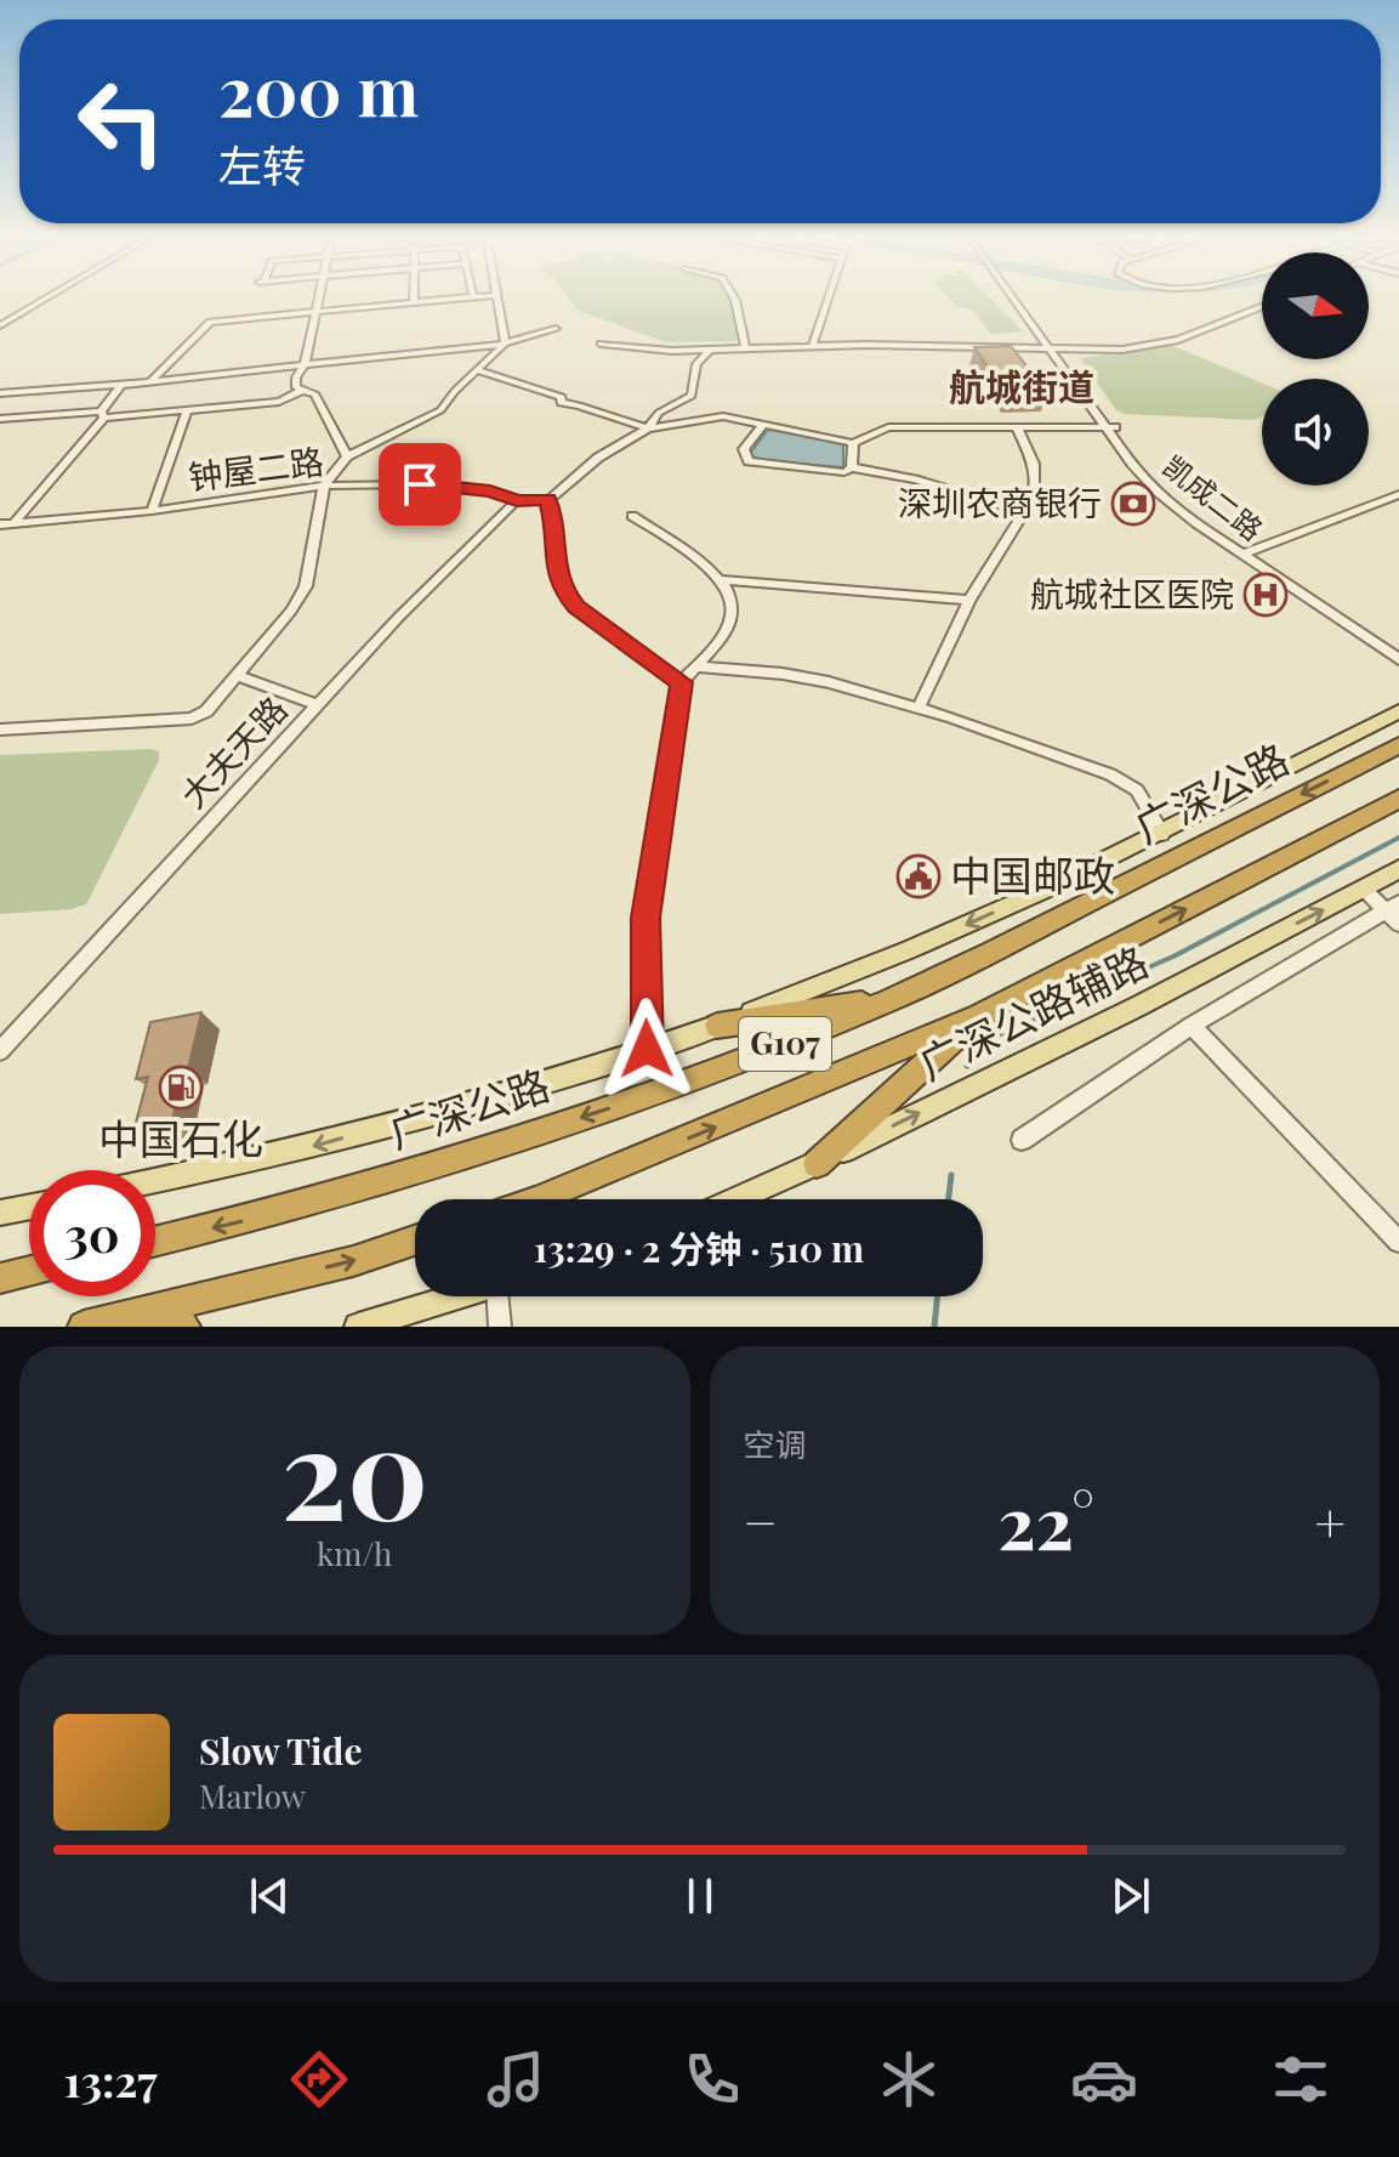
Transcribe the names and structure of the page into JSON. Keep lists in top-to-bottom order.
{
  "streets": {
    "highway": ["广深公路", "G107"],
    "main road": ["广深公路辅路"],
    "street": ["钟屋二路", "凯成二路", "大夫天路"]
  },
  "crossings": [
    ["钟屋二路", "大夫天路"]
  ],
  "one_way": ["广深公路辅路"],
  "districts": ["航城街道"],
  "places": {
    "bank": ["深圳农商银行"],
    "hospital": ["航城社区医院"],
    "public building": ["中国邮政"],
    "fuel station": ["中国石化"]
  },
  "north": "right",
  "page": {
    "turn": ["200 m", "左转"],
    "limit": "30",
    "trip": "13:29 · 2 分钟 · 510 m",
    "tile": [
      ["20", "km/h"],
      "空调"
    ],
    "heat": ["−", "22°", "+"],
    "song": ["Slow Tide", "Marlow"],
    "tabs": "13:27"
  }
}
